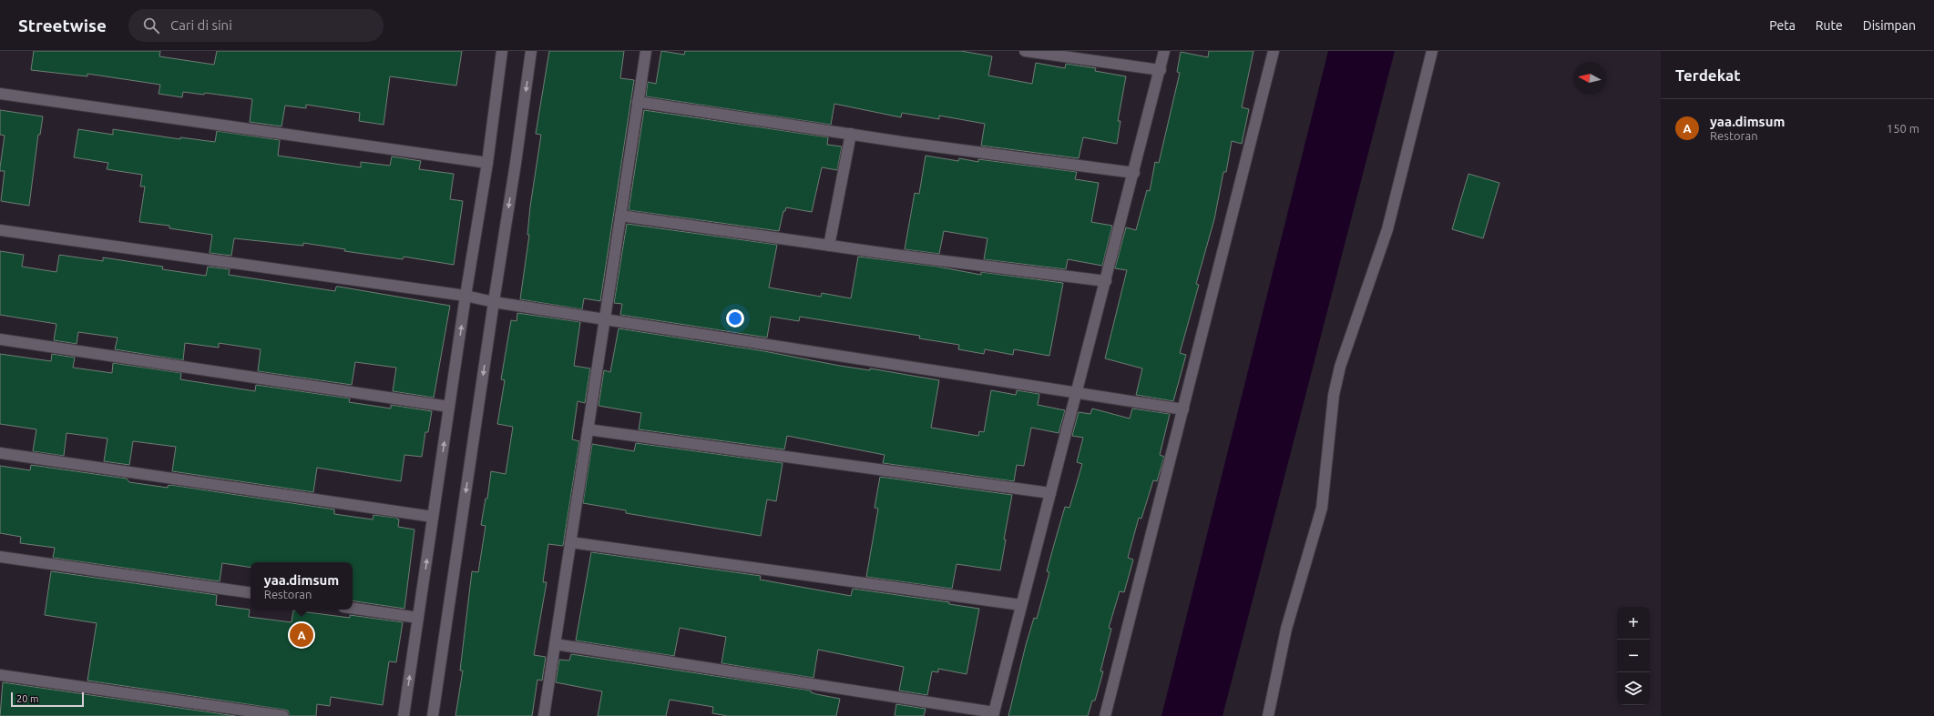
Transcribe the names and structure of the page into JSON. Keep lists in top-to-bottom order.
{
  "scale_bar": "20 m",
  "north": "left",
  "page": {
    "header": "Streetwise",
    "search": "Cari di sini",
    "nav": ["Peta", "Rute", "Disimpan"],
    "heading": "Terdekat",
    "list": [
      {
        "mark": "A",
        "name": "yaa.dimsum",
        "note": "Restoran",
        "value": "150 m"
      }
    ],
    "popup": ["yaa.dimsum", "Restoran"],
    "map_buttons": ["+", "−"],
    "pins": "A",
    "scale": "20 m"
  }
}
